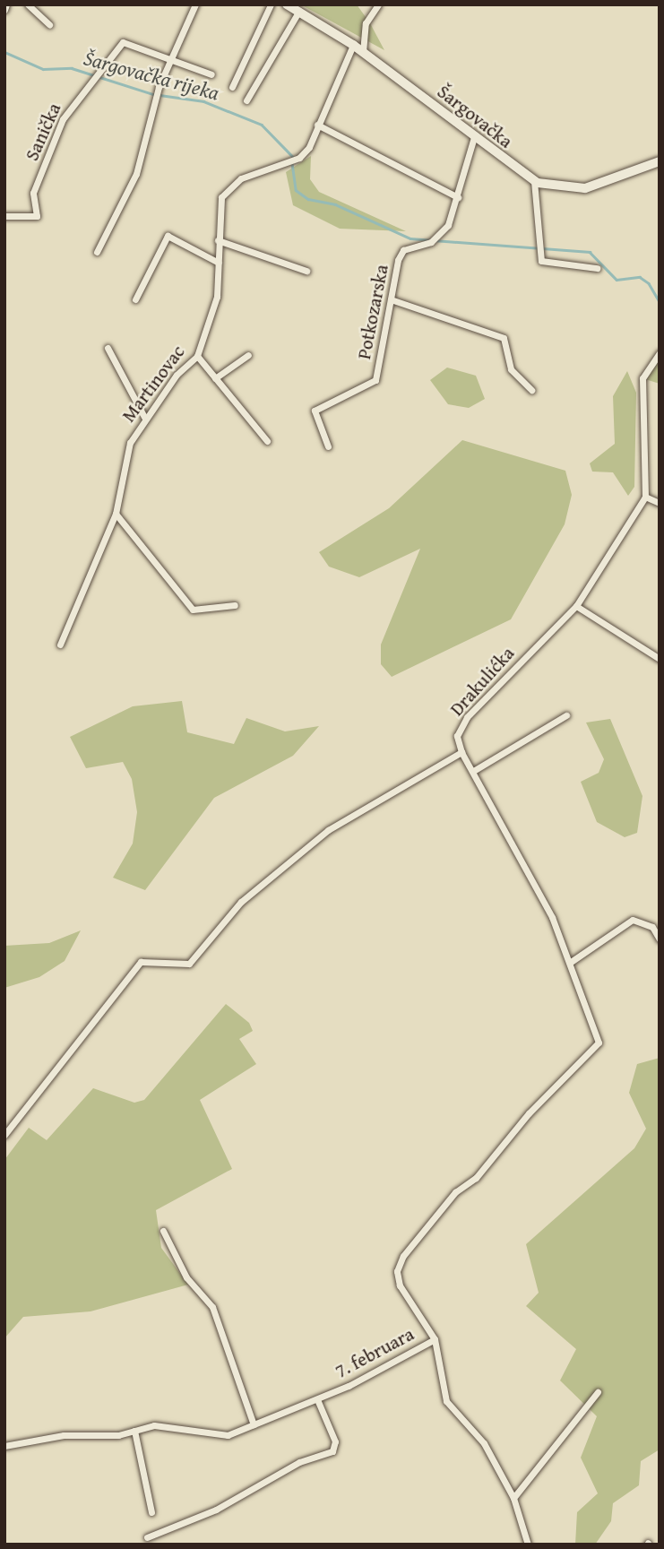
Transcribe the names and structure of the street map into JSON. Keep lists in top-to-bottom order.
{
  "streets": {
    "street": [
      "Šargovačka",
      "Sanička",
      "Potkozarska",
      "Martinovac",
      "Drakulićka",
      "7. februara"
    ]
  },
  "crossings": [
    ["Šargovačka", "Potkozarska"],
    ["Šargovačka", "Martinovac"]
  ],
  "water": ["Šargovačka rijeka"]
}
